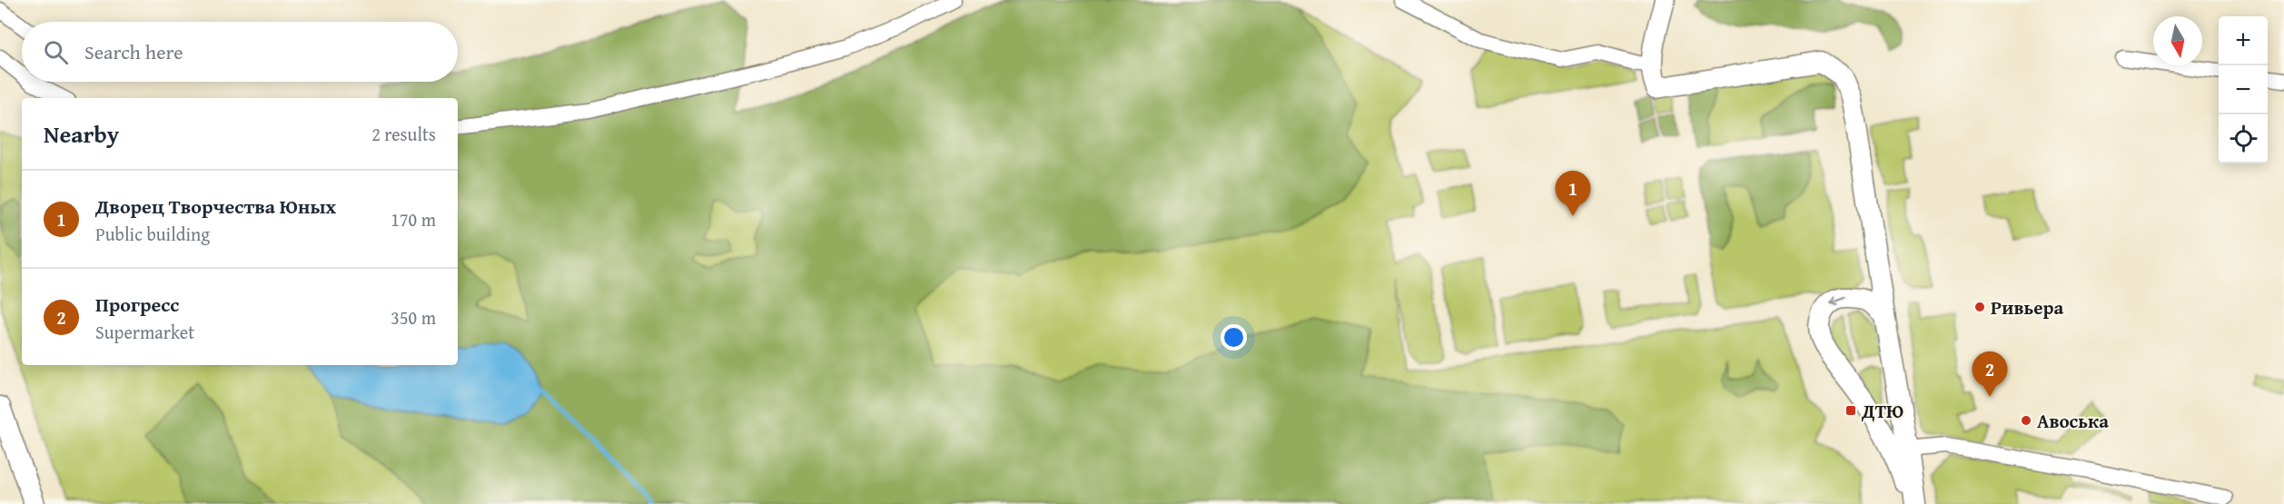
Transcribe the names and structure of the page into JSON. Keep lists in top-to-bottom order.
{
  "places": {
    "other": ["Ривьера", "Авоська"],
    "transit": ["ДТЮ"]
  },
  "north": "bottom",
  "page": {
    "map_buttons": ["+", "−"],
    "search": "Search here",
    "heading": ["Nearby", "2 results"],
    "list": [
      {
        "mark": "1",
        "name": "Дворец Творчества Юных",
        "note": "Public building",
        "value": "170 m"
      },
      {
        "mark": "2",
        "name": "Прогресс",
        "note": "Supermarket",
        "value": "350 m"
      }
    ],
    "pins": ["1", "2"]
  }
}
